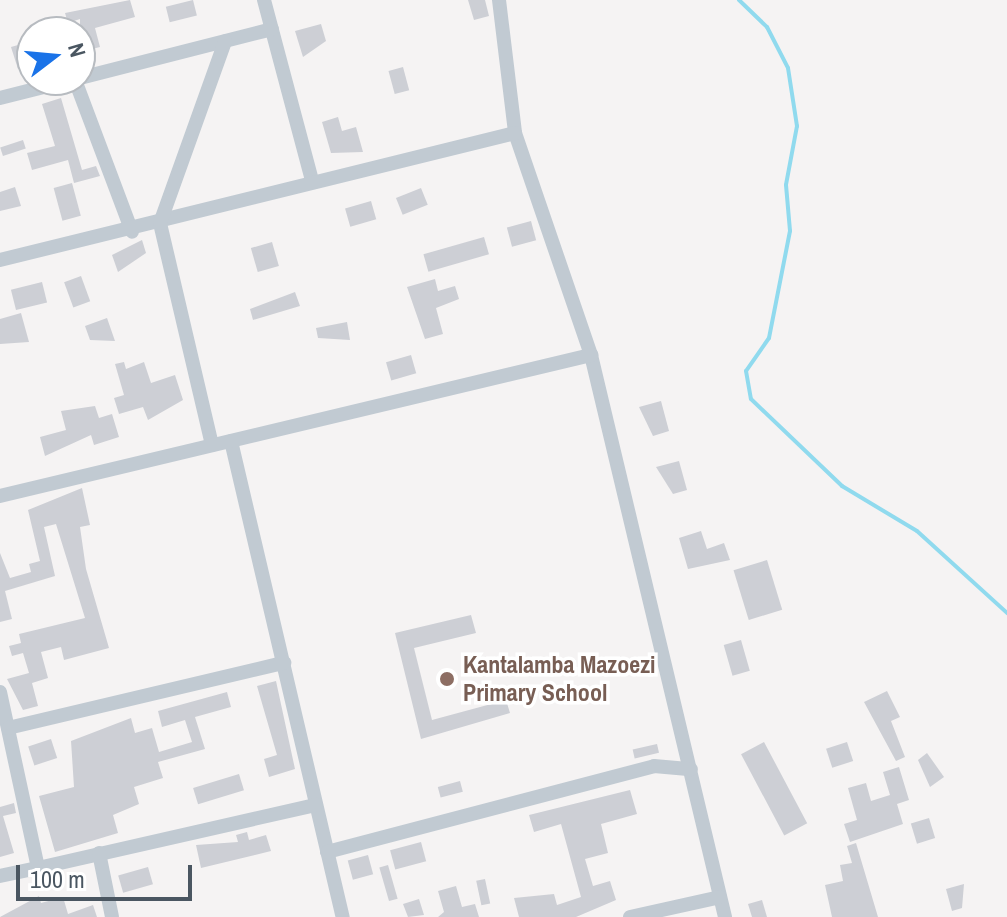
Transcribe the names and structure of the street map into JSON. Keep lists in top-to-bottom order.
{
  "places": ["Kantalamba Mazoezi Primary School"],
  "scale_bar": "100 m",
  "north": "right"
}
